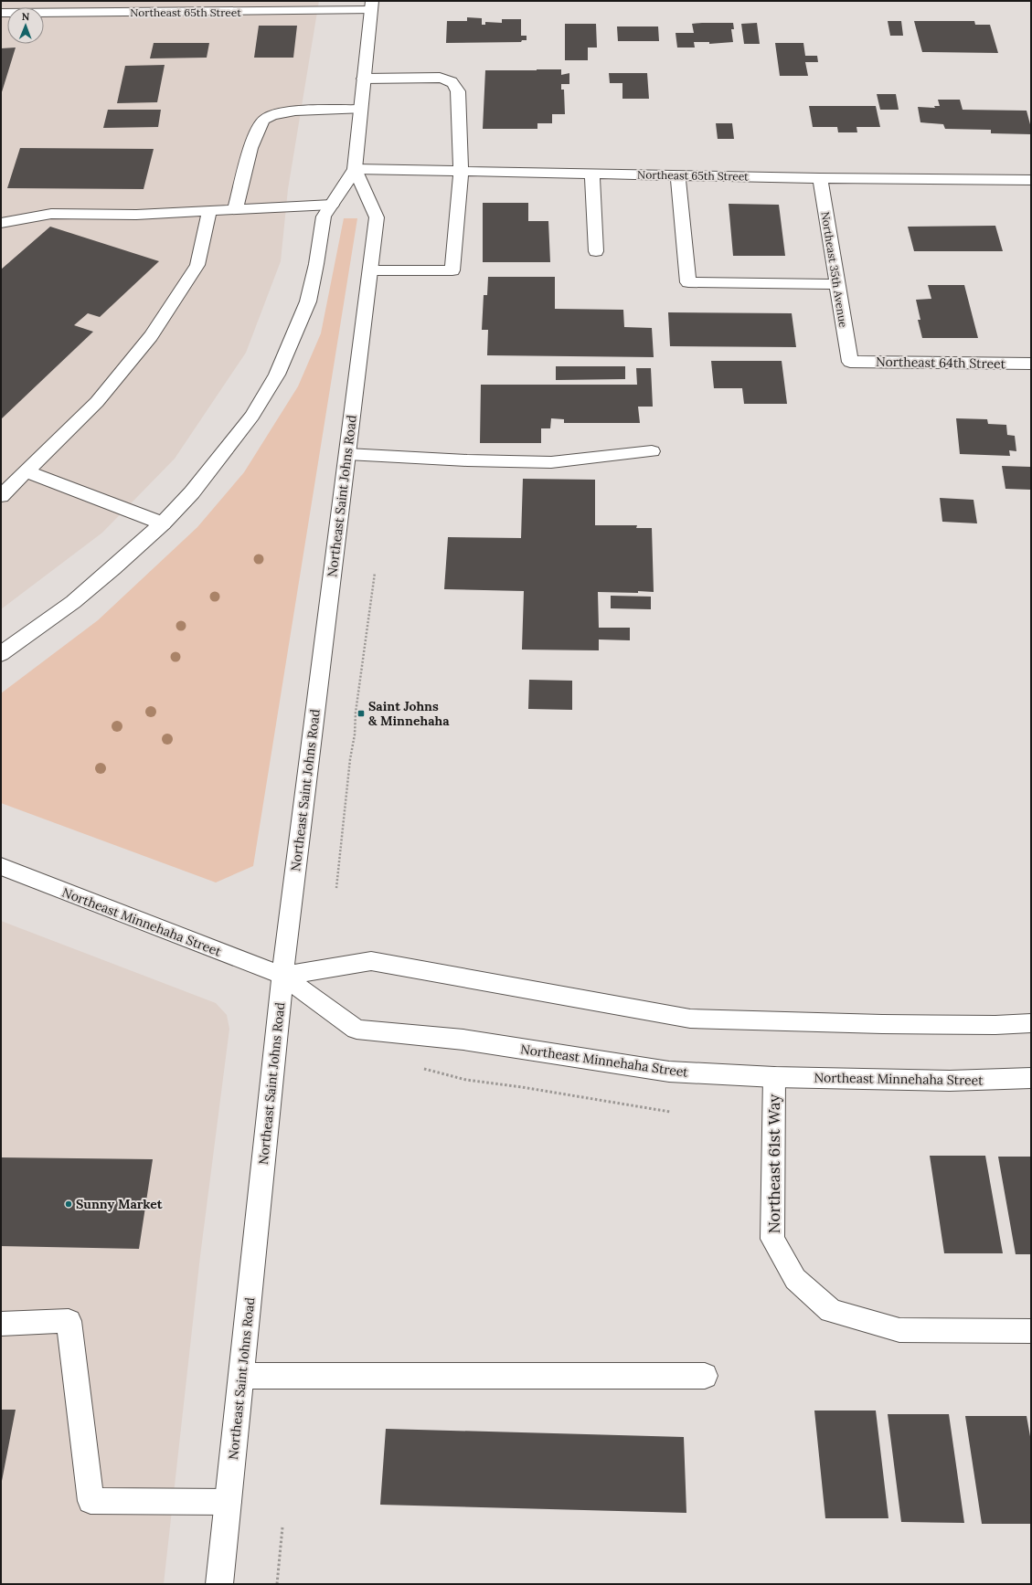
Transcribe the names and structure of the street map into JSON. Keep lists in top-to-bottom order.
{
  "streets": {
    "main road": [
      "Northeast 65th Street",
      "Northeast 35th Avenue",
      "Northeast 64th Street",
      "Northeast Saint Johns Road",
      "Northeast Minnehaha Street",
      "Northeast 61st Way"
    ]
  },
  "crossings": [
    ["Northeast 65th Street", "Northeast 35th Avenue"],
    ["Northeast 65th Street", "Northeast Saint Johns Road"],
    ["Northeast 35th Avenue", "Northeast 64th Street"],
    ["Northeast Saint Johns Road", "Northeast Minnehaha Street"],
    ["Northeast Minnehaha Street", "Northeast 61st Way"]
  ],
  "places": {
    "transit": ["Saint Johns & Minnehaha"],
    "other": ["Sunny Market"]
  },
  "north": "top"
}
